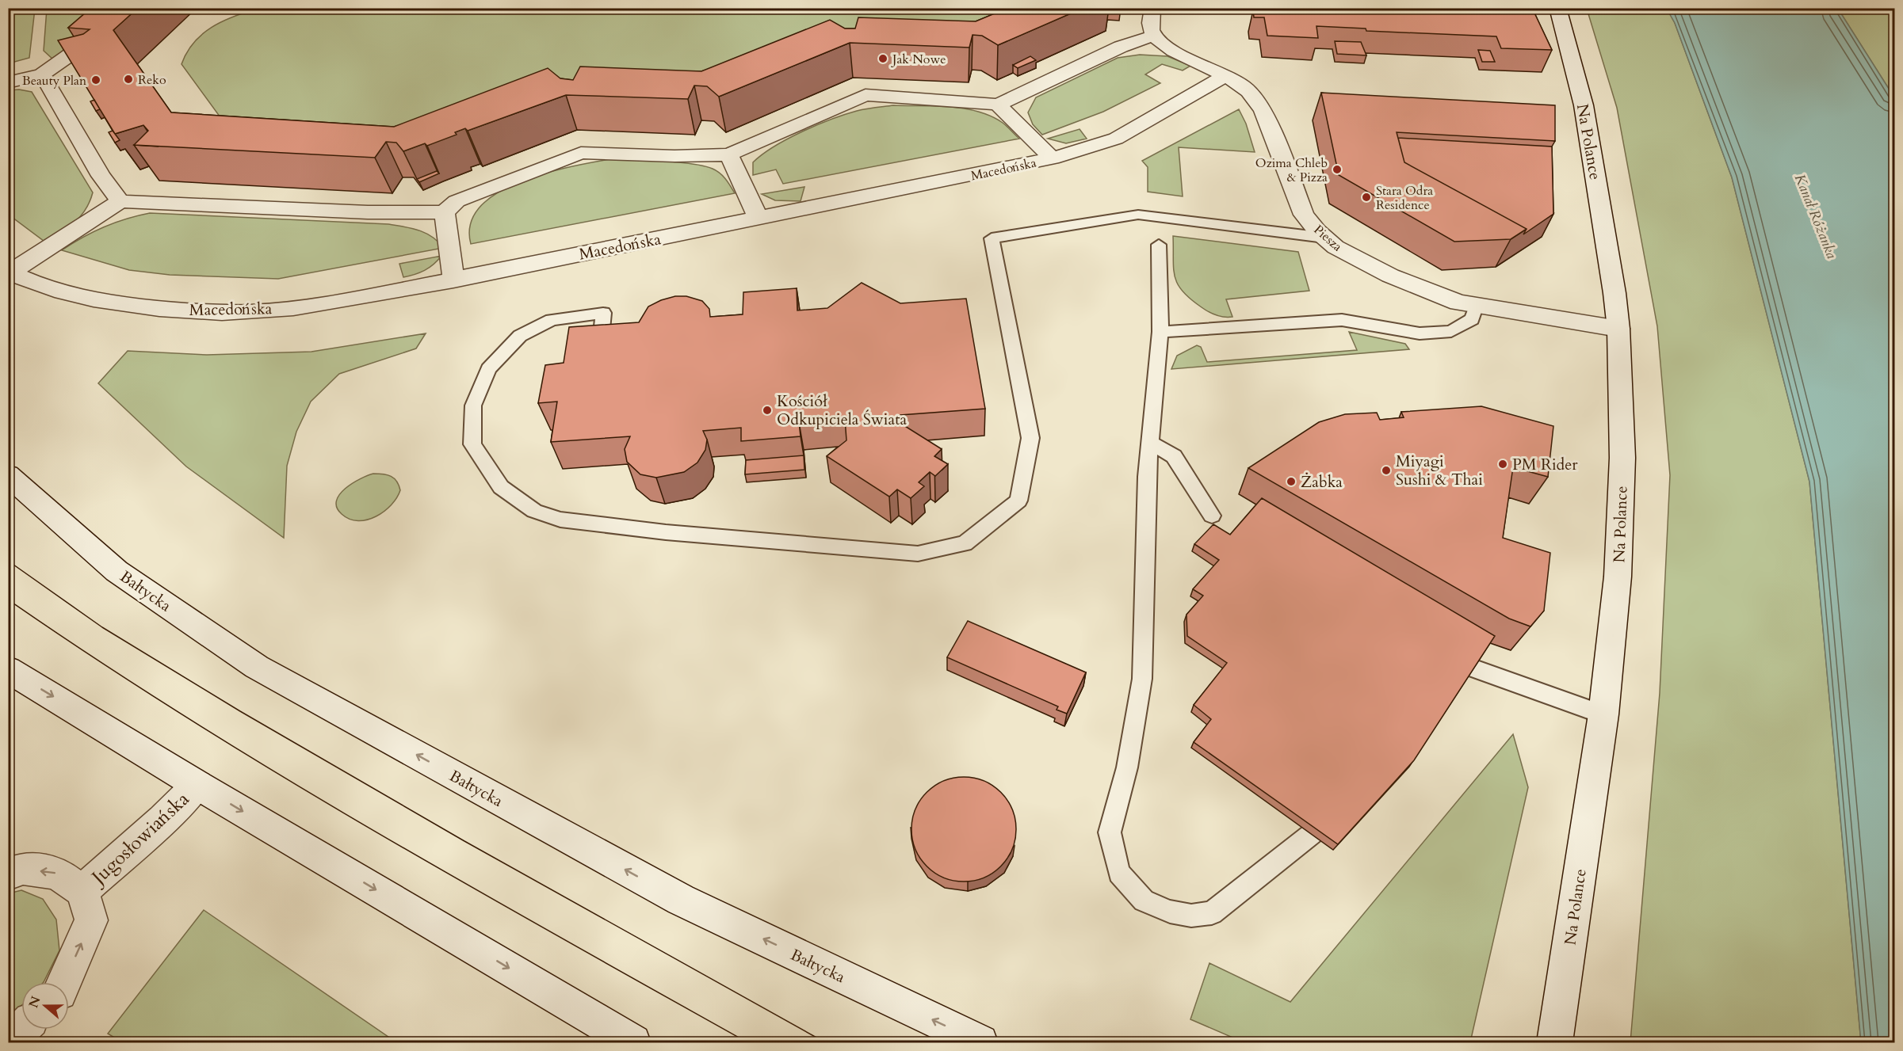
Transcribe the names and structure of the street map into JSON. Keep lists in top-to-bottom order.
{
  "streets": {
    "street": [
      "Na Polance",
      "Macedońska",
      "Piesza",
      "Bałtycka",
      "Jugosłowiańska"
    ]
  },
  "crossings": [
    ["Na Polance", "Piesza"],
    ["Macedońska", "Piesza"]
  ],
  "water": ["Kanał Różanka"],
  "places": [
    "Jak Nowe",
    "Reko",
    "Beauty Plan",
    "Ozima Chleb & Pizza",
    "Stara Odra Residence",
    "Kościół Odkupiciela Świata",
    "PM Rider",
    "Miyagi Sushi & Thai",
    "Żabka"
  ],
  "north": "left"
}
